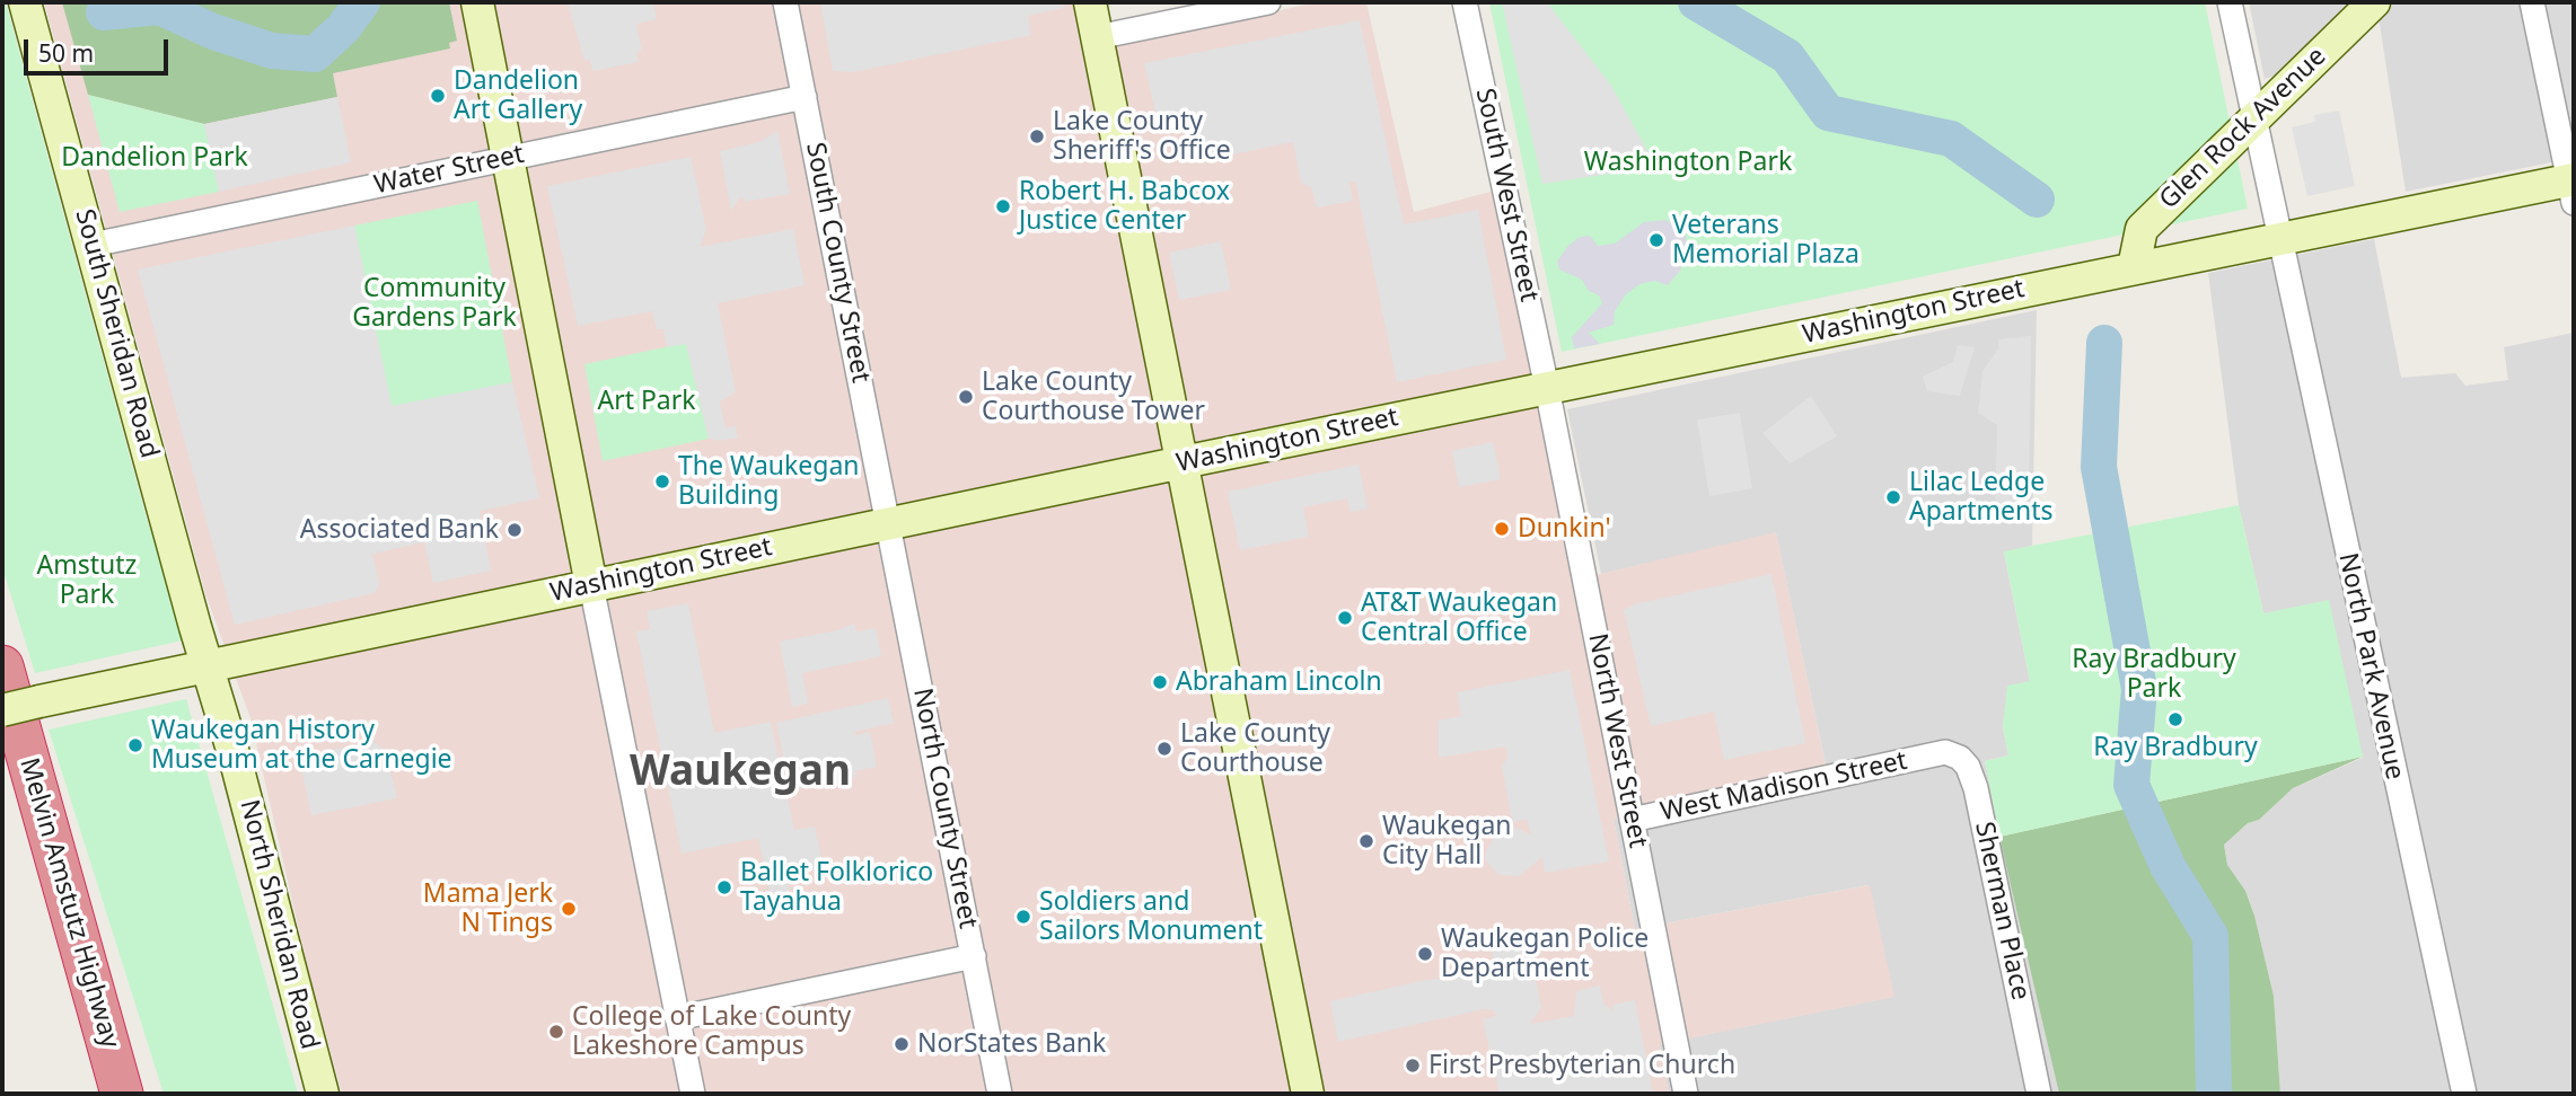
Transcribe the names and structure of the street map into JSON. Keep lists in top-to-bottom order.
{
  "streets": {
    "highway": ["Melvin Amstutz Highway"],
    "main road": [
      "Glen Rock Avenue",
      "Washington Street",
      "South Sheridan Road",
      "North Sheridan Road"
    ],
    "street": [
      "Water Street",
      "South West Street",
      "South County Street",
      "North Park Avenue",
      "North West Street",
      "West Madison Street",
      "North County Street",
      "Sherman Place"
    ]
  },
  "crossings": [
    ["Glen Rock Avenue", "Washington Street"],
    ["Glen Rock Avenue", "North Park Avenue"],
    ["Water Street", "South County Street"],
    ["Water Street", "South Sheridan Road"],
    ["South West Street", "Washington Street"],
    ["South West Street", "North West Street"],
    ["South County Street", "Washington Street"],
    ["South County Street", "North County Street"],
    ["Washington Street", "South Sheridan Road"],
    ["Washington Street", "North Park Avenue"],
    ["Washington Street", "North West Street"],
    ["Washington Street", "North County Street"],
    ["Washington Street", "North Sheridan Road"],
    ["South Sheridan Road", "North Sheridan Road"],
    ["North West Street", "West Madison Street"],
    ["West Madison Street", "Sherman Place"]
  ],
  "districts": ["Waukegan"],
  "parks": [
    "Dandelion Park",
    "Washington Park",
    "Community Gardens Park",
    "Art Park",
    "Amstutz Park",
    "Ray Bradbury Park"
  ],
  "places": [
    "Dandelion Art Gallery",
    "Lake County Sheriff's Office",
    "Robert H. Babcox Justice Center",
    "Veterans Memorial Plaza",
    "Lake County Courthouse Tower",
    "The Waukegan Building",
    "Lilac Ledge Apartments",
    "Dunkin'",
    "Associated Bank",
    "AT&T Waukegan Central Office",
    "Abraham Lincoln",
    "Ray Bradbury",
    "Waukegan History Museum at the Carnegie",
    "Lake County Courthouse",
    "Waukegan City Hall",
    "Ballet Folklorico Tayahua",
    "Mama Jerk N Tings",
    "Soldiers and Sailors Monument",
    "Waukegan Police Department",
    "College of Lake County Lakeshore Campus",
    "NorStates Bank",
    "First Presbyterian Church"
  ],
  "scale_bar": "50 m"
}
